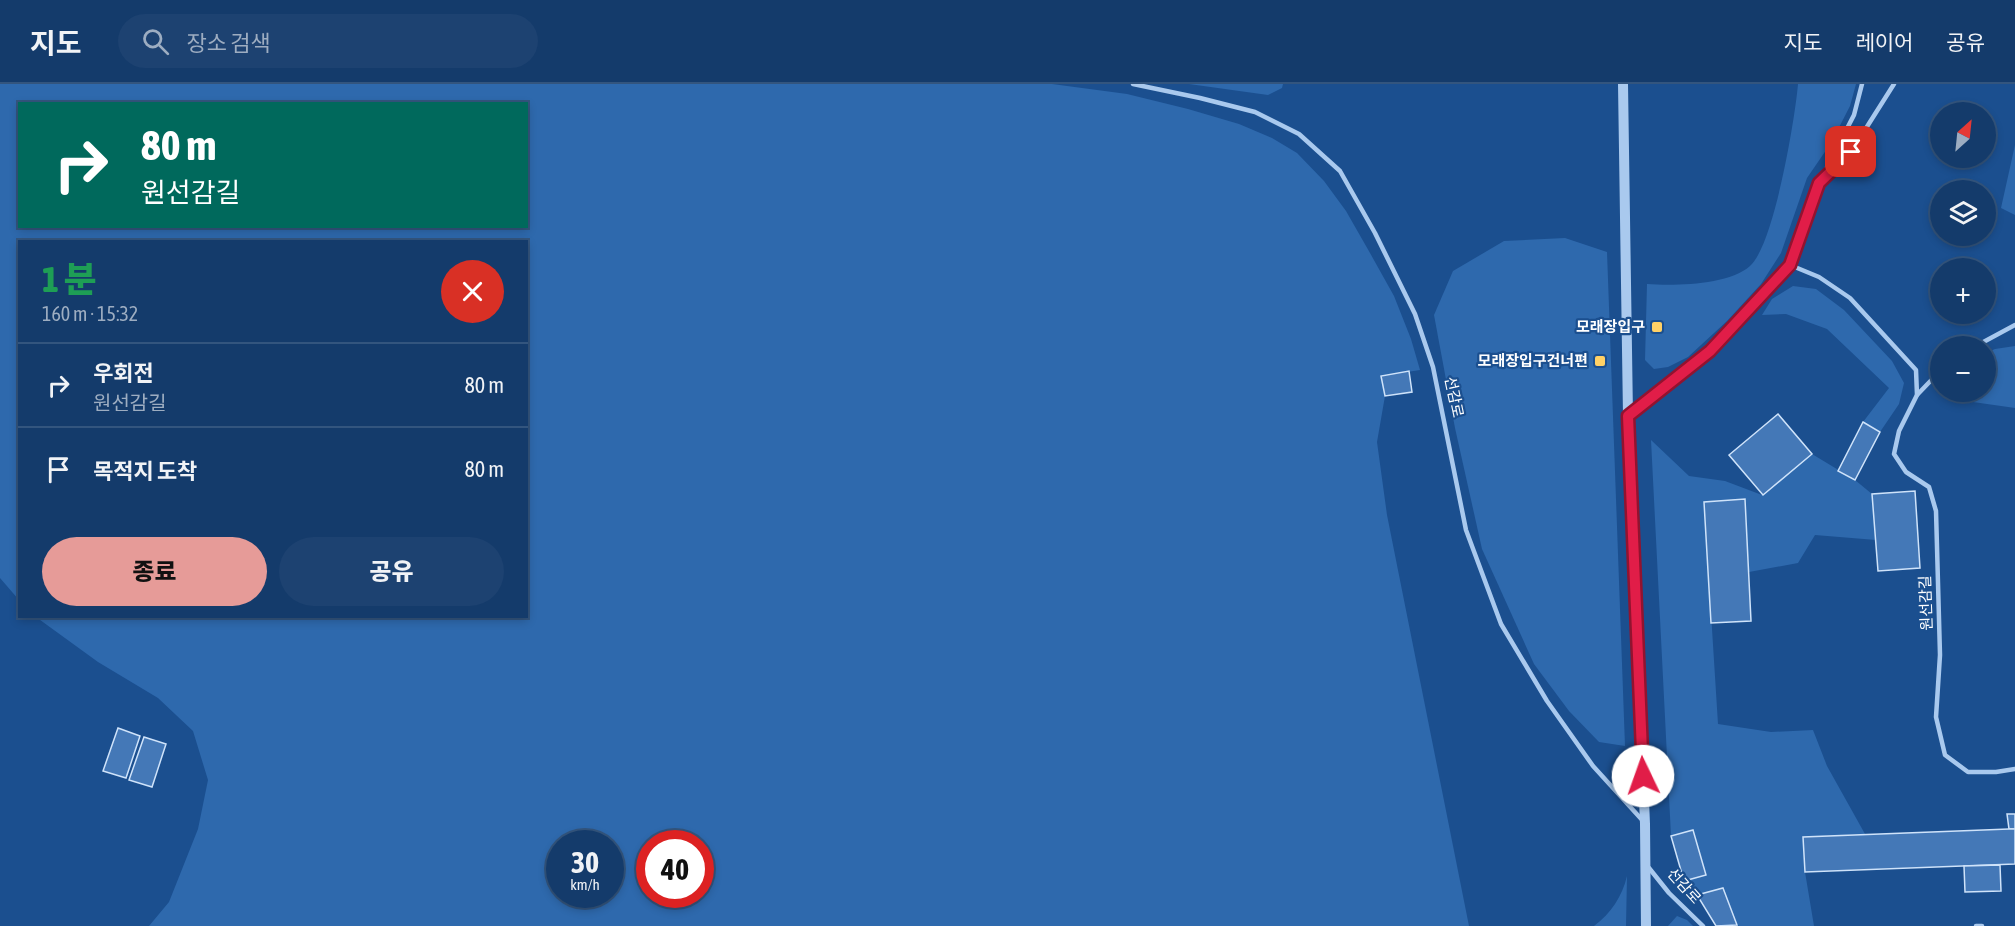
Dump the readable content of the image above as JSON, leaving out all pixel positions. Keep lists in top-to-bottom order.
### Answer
{
  "streets": {
    "street": ["선감로"],
    "lane": ["원선감길"]
  },
  "places": {
    "transit": ["모래장입구", "모래장입구건너편"]
  },
  "north": "top right",
  "page": {
    "header": "지도",
    "search": "장소 검색",
    "nav": ["지도", "레이어", "공유"],
    "map_buttons": ["+", "−"],
    "turn": ["80 m", "원선감길"],
    "heading": ["1 분", "160 m · 15:32"],
    "list": [
      {
        "name": "우회전",
        "note": "원선감길",
        "value": "80 m"
      },
      {
        "name": "목적지 도착",
        "value": "80 m"
      }
    ],
    "buttons": ["종료", "공유"],
    "speed": "30 km/h",
    "limit": "40"
  }
}
